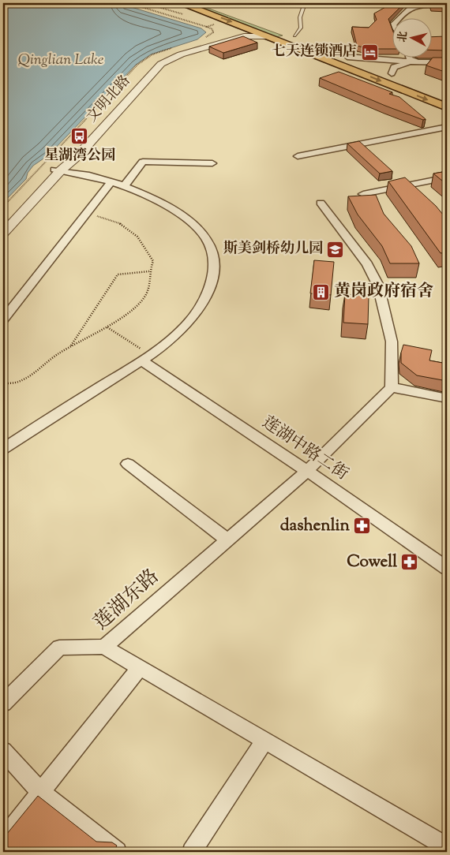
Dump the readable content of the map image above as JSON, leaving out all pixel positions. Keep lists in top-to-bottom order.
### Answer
{
  "streets": {
    "street": ["文明北路", "莲湖中路二街", "莲湖东路"]
  },
  "crossings": [
    ["莲湖中路二街", "莲湖东路"]
  ],
  "water": ["Qinglian Lake"],
  "places": {
    "hotel": ["七天连锁酒店"],
    "bus stop": ["星湖湾公园"],
    "school or university": ["斯美剑桥幼儿园"],
    "building": ["黄岗政府宿舍"],
    "pharmacy": ["dashenlin", "Cowell"]
  },
  "north": "left"
}
